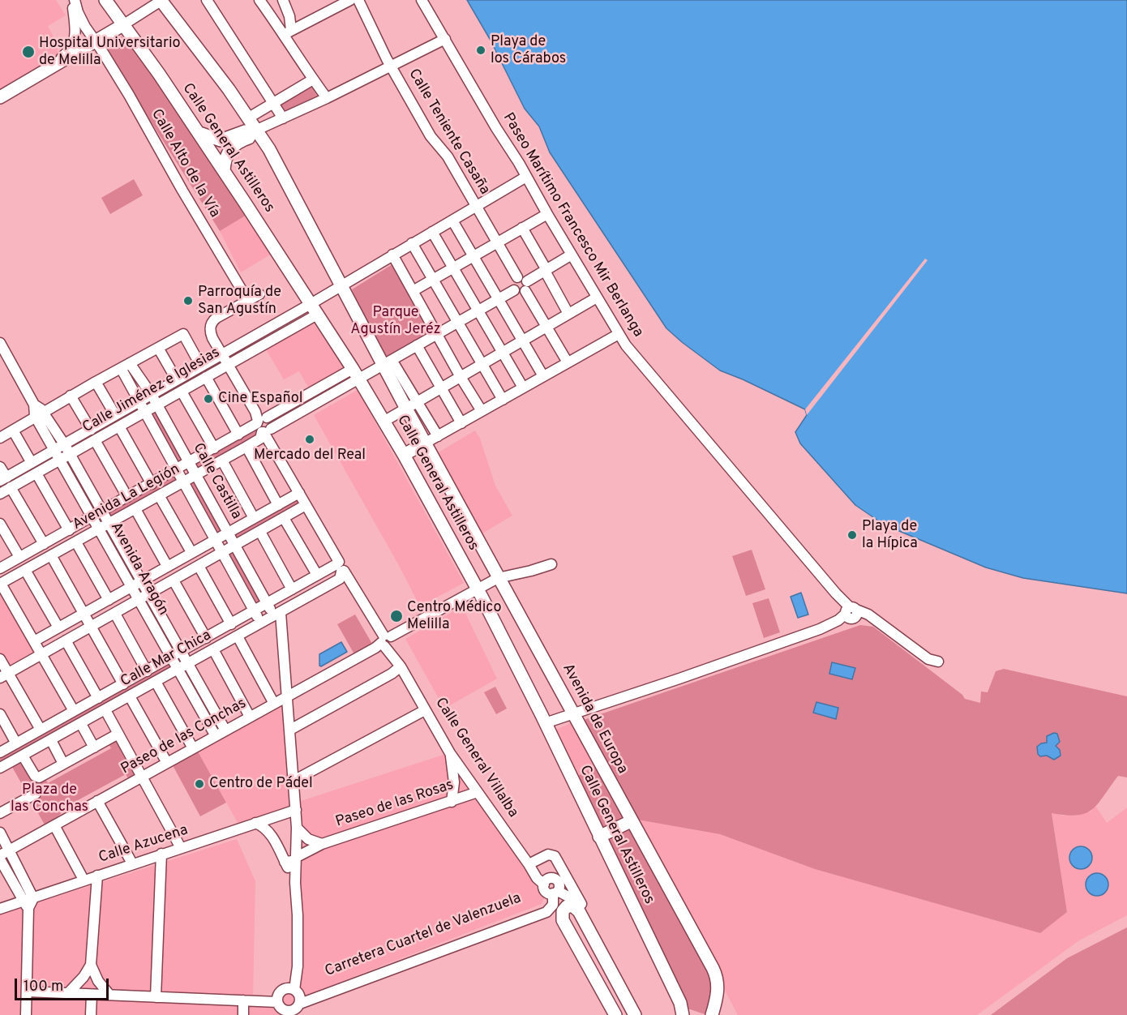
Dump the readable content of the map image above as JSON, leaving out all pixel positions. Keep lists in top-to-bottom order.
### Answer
{
  "streets": {
    "main road": ["Calle General Astilleros", "Avenida de Europa"],
    "street": [
      "Calle Teniente Casaña",
      "Calle Alto de la Vía",
      "Paseo Marítimo Francesco Mir Berlanga",
      "Calle Jiménez e Iglesias",
      "Calle Castilla",
      "Avenida La Legión",
      "Avenida Aragón",
      "Calle Mar Chica",
      "Paseo de las Conchas",
      "Calle General Villalba",
      "Paseo de las Rosas",
      "Calle Azucena",
      "Carretera Cuartel de Valenzuela"
    ]
  },
  "crossings": [
    ["Calle General Astilleros", "Calle Jiménez e Iglesias"],
    ["Calle General Astilleros", "Avenida La Legión"],
    ["Calle General Astilleros", "Paseo de las Conchas"],
    ["Calle Alto de la Vía", "Calle General Villalba"],
    ["Calle Jiménez e Iglesias", "Calle Castilla"],
    ["Calle Jiménez e Iglesias", "Avenida Aragón"],
    ["Calle Jiménez e Iglesias", "Calle General Villalba"],
    ["Calle Castilla", "Avenida La Legión"],
    ["Calle Castilla", "Calle Mar Chica"],
    ["Avenida La Legión", "Avenida Aragón"],
    ["Avenida La Legión", "Calle General Villalba"],
    ["Avenida Aragón", "Calle Mar Chica"],
    ["Avenida Aragón", "Paseo de las Conchas"],
    ["Calle Mar Chica", "Calle General Villalba"],
    ["Avenida de Europa", "Paseo de las Conchas"],
    ["Paseo de las Conchas", "Calle General Villalba"],
    ["Calle General Villalba", "Paseo de las Rosas"]
  ],
  "parks": ["Parque Agustín Jeréz", "Plaza de las Conchas"],
  "places": [
    "Playa de los Cárabos",
    "Hospital Universitario de Melilla",
    "Parroquía de San Agustín",
    "Cine Español",
    "Mercado del Real",
    "Playa de la Hípica",
    "Centro Médico Melilla",
    "Centro de Pádel"
  ],
  "scale_bar": "100 m"
}
